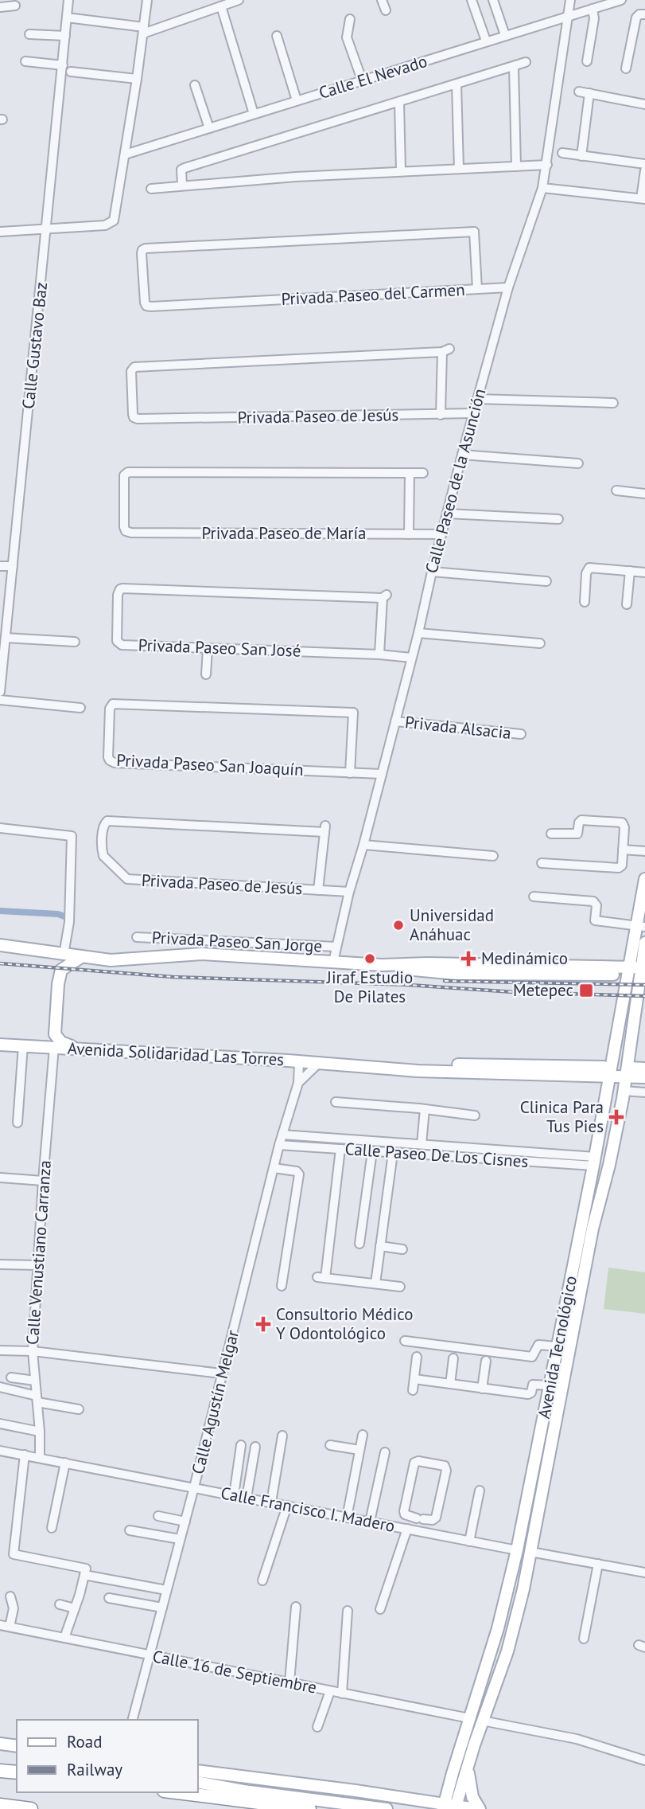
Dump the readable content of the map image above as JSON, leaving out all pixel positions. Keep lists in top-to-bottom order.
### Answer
{
  "streets": {
    "main road": ["Avenida Solidaridad Las Torres", "Avenida Tecnológico"],
    "street": [
      "Calle El Nevado",
      "Privada Paseo del Carmen",
      "Calle Gustavo Baz",
      "Privada Paseo de Jesús",
      "Calle Paseo de la Asunción",
      "Privada Paseo de María",
      "Privada Paseo San José",
      "Privada Alsacia",
      "Privada Paseo San Joaquín",
      "Privada Paseo San Jorge",
      "Calle Paseo De Los Cisnes",
      "Calle Venustiano Carranza",
      "Calle Agustín Melgar",
      "Calle Francisco I. Madero",
      "Calle 16 de Septiembre"
    ]
  },
  "crossings": [
    ["Calle El Nevado", "Calle Paseo de la Asunción"],
    ["Privada Paseo de Jesús", "Calle Paseo de la Asunción"],
    ["Calle Paseo de la Asunción", "Privada Paseo de María"],
    ["Calle Paseo de la Asunción", "Privada Paseo San José"],
    ["Calle Paseo de la Asunción", "Privada Alsacia"],
    ["Calle Paseo de la Asunción", "Privada Paseo San Joaquín"],
    ["Calle Paseo de la Asunción", "Privada Paseo San Jorge"],
    ["Avenida Solidaridad Las Torres", "Calle Venustiano Carranza"],
    ["Avenida Solidaridad Las Torres", "Avenida Tecnológico"],
    ["Avenida Solidaridad Las Torres", "Calle Agustín Melgar"],
    ["Calle Paseo De Los Cisnes", "Avenida Tecnológico"],
    ["Calle Paseo De Los Cisnes", "Calle Agustín Melgar"],
    ["Calle Venustiano Carranza", "Calle Francisco I. Madero"],
    ["Avenida Tecnológico", "Calle Francisco I. Madero"],
    ["Avenida Tecnológico", "Calle 16 de Septiembre"],
    ["Calle Agustín Melgar", "Calle Francisco I. Madero"],
    ["Calle Agustín Melgar", "Calle 16 de Septiembre"]
  ],
  "places": {
    "other": ["Universidad Anáhuac", "Jiraf Estudio De Pilates"],
    "health": ["Medinámico", "Clinica Para Tus Pies", "Consultorio Médico Y Odontológico"],
    "transit": ["Metepec"]
  },
  "legend": ["Road", "Railway"]
}
